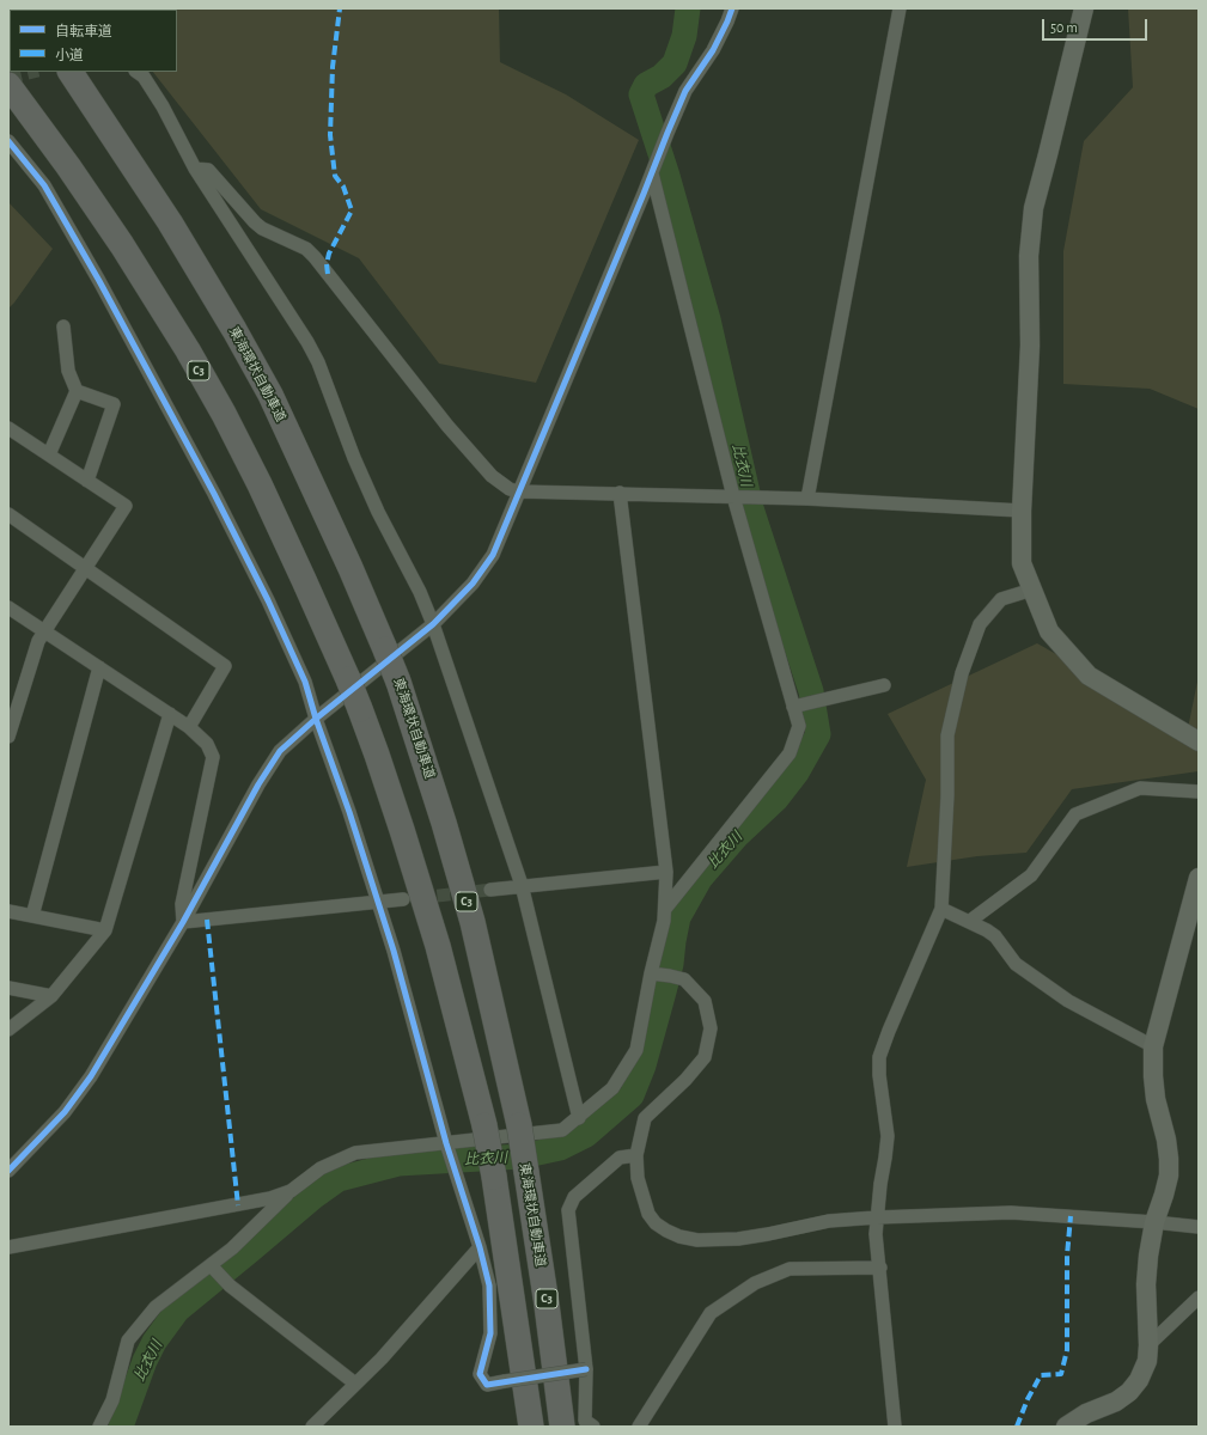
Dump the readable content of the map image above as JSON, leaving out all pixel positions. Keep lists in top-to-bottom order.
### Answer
{
  "streets": {
    "highway": ["C3", "東海環状自動車道"]
  },
  "water": ["比衣川"],
  "legend": ["自転車道", "小道"],
  "scale_bar": "50 m"
}
